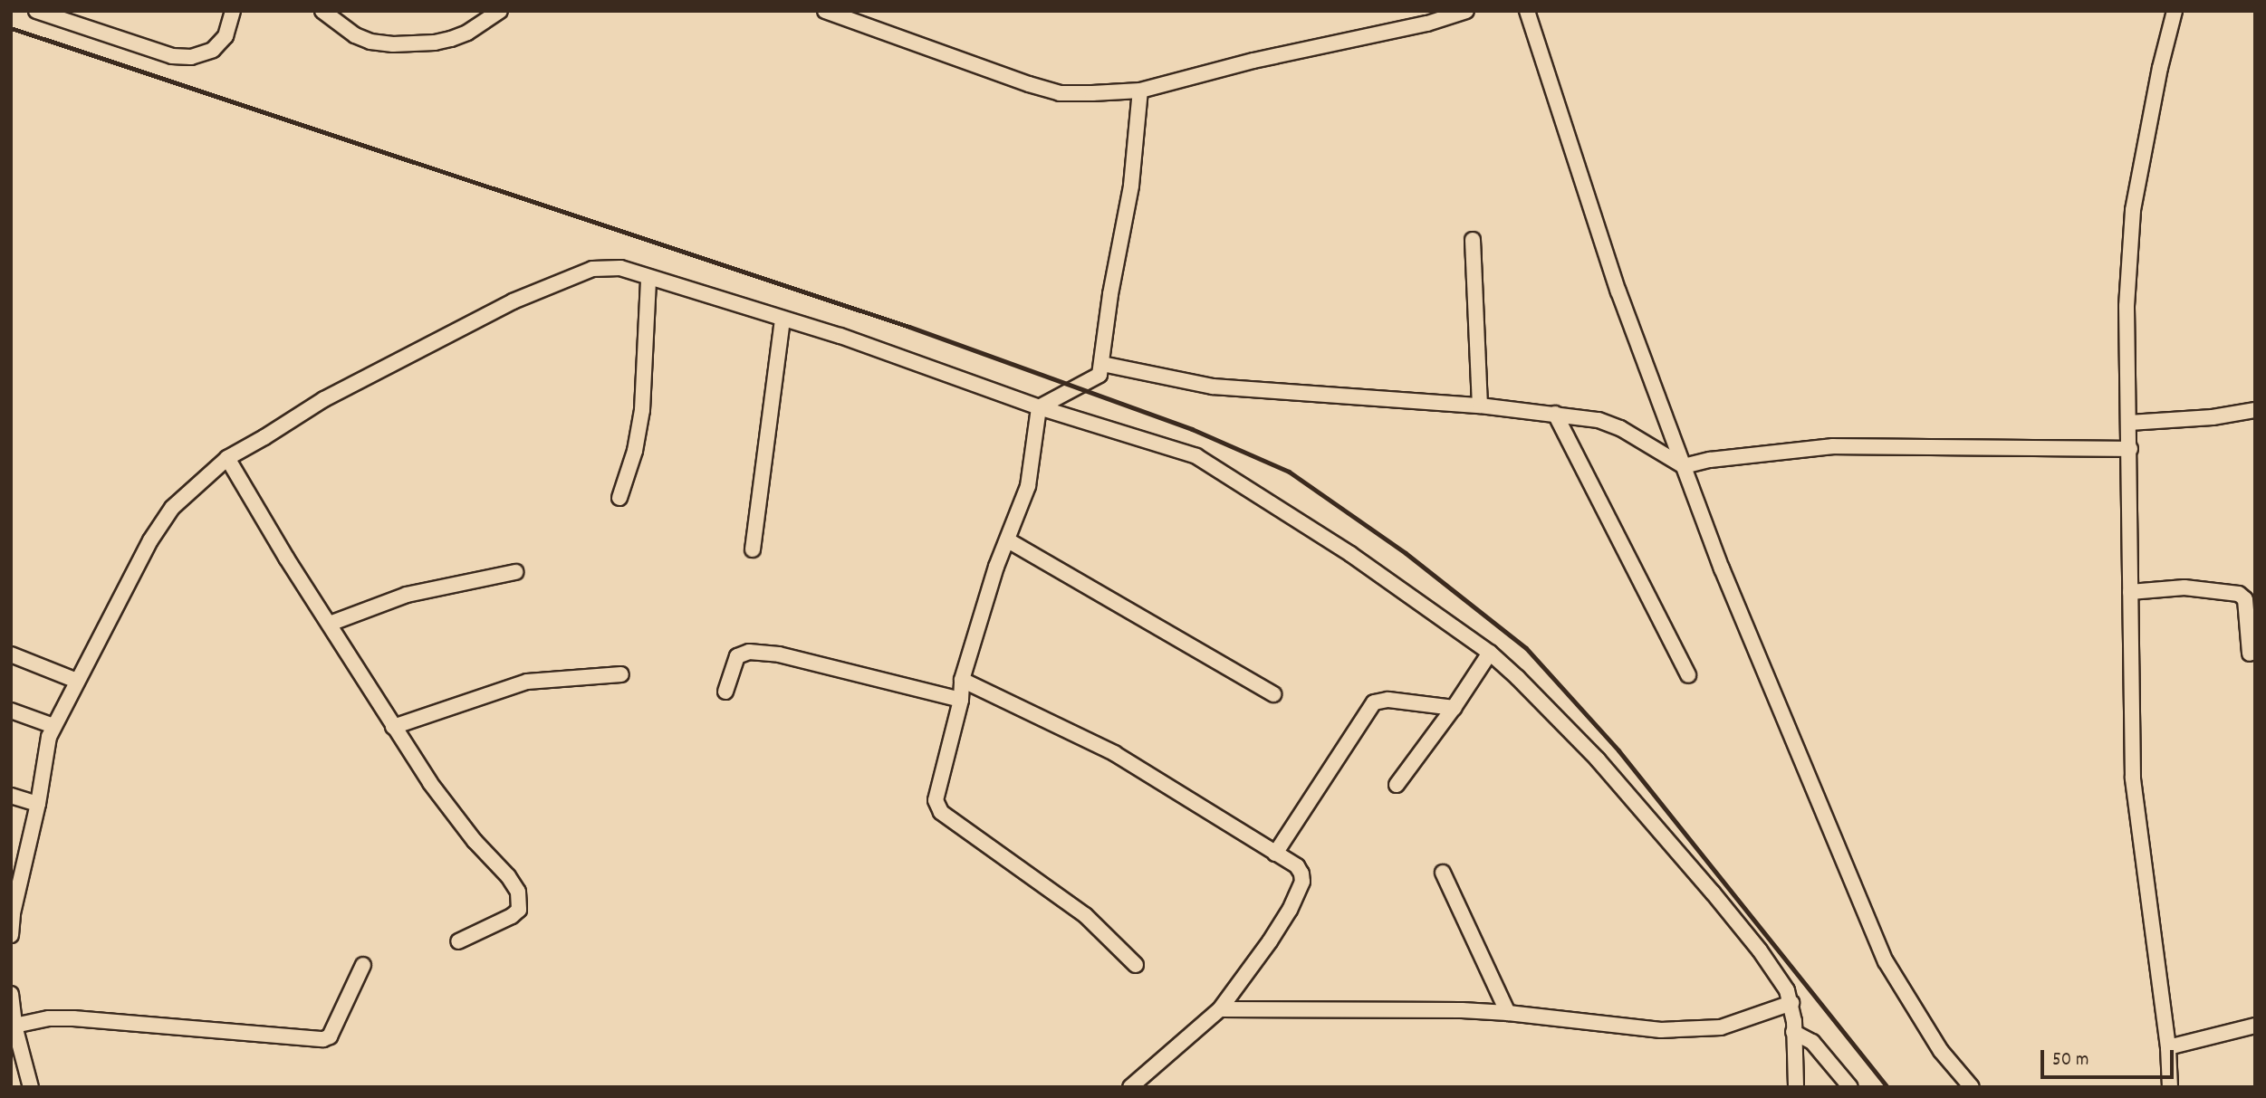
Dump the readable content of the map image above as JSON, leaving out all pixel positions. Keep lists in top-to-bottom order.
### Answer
{
  "scale_bar": "50 m"
}
